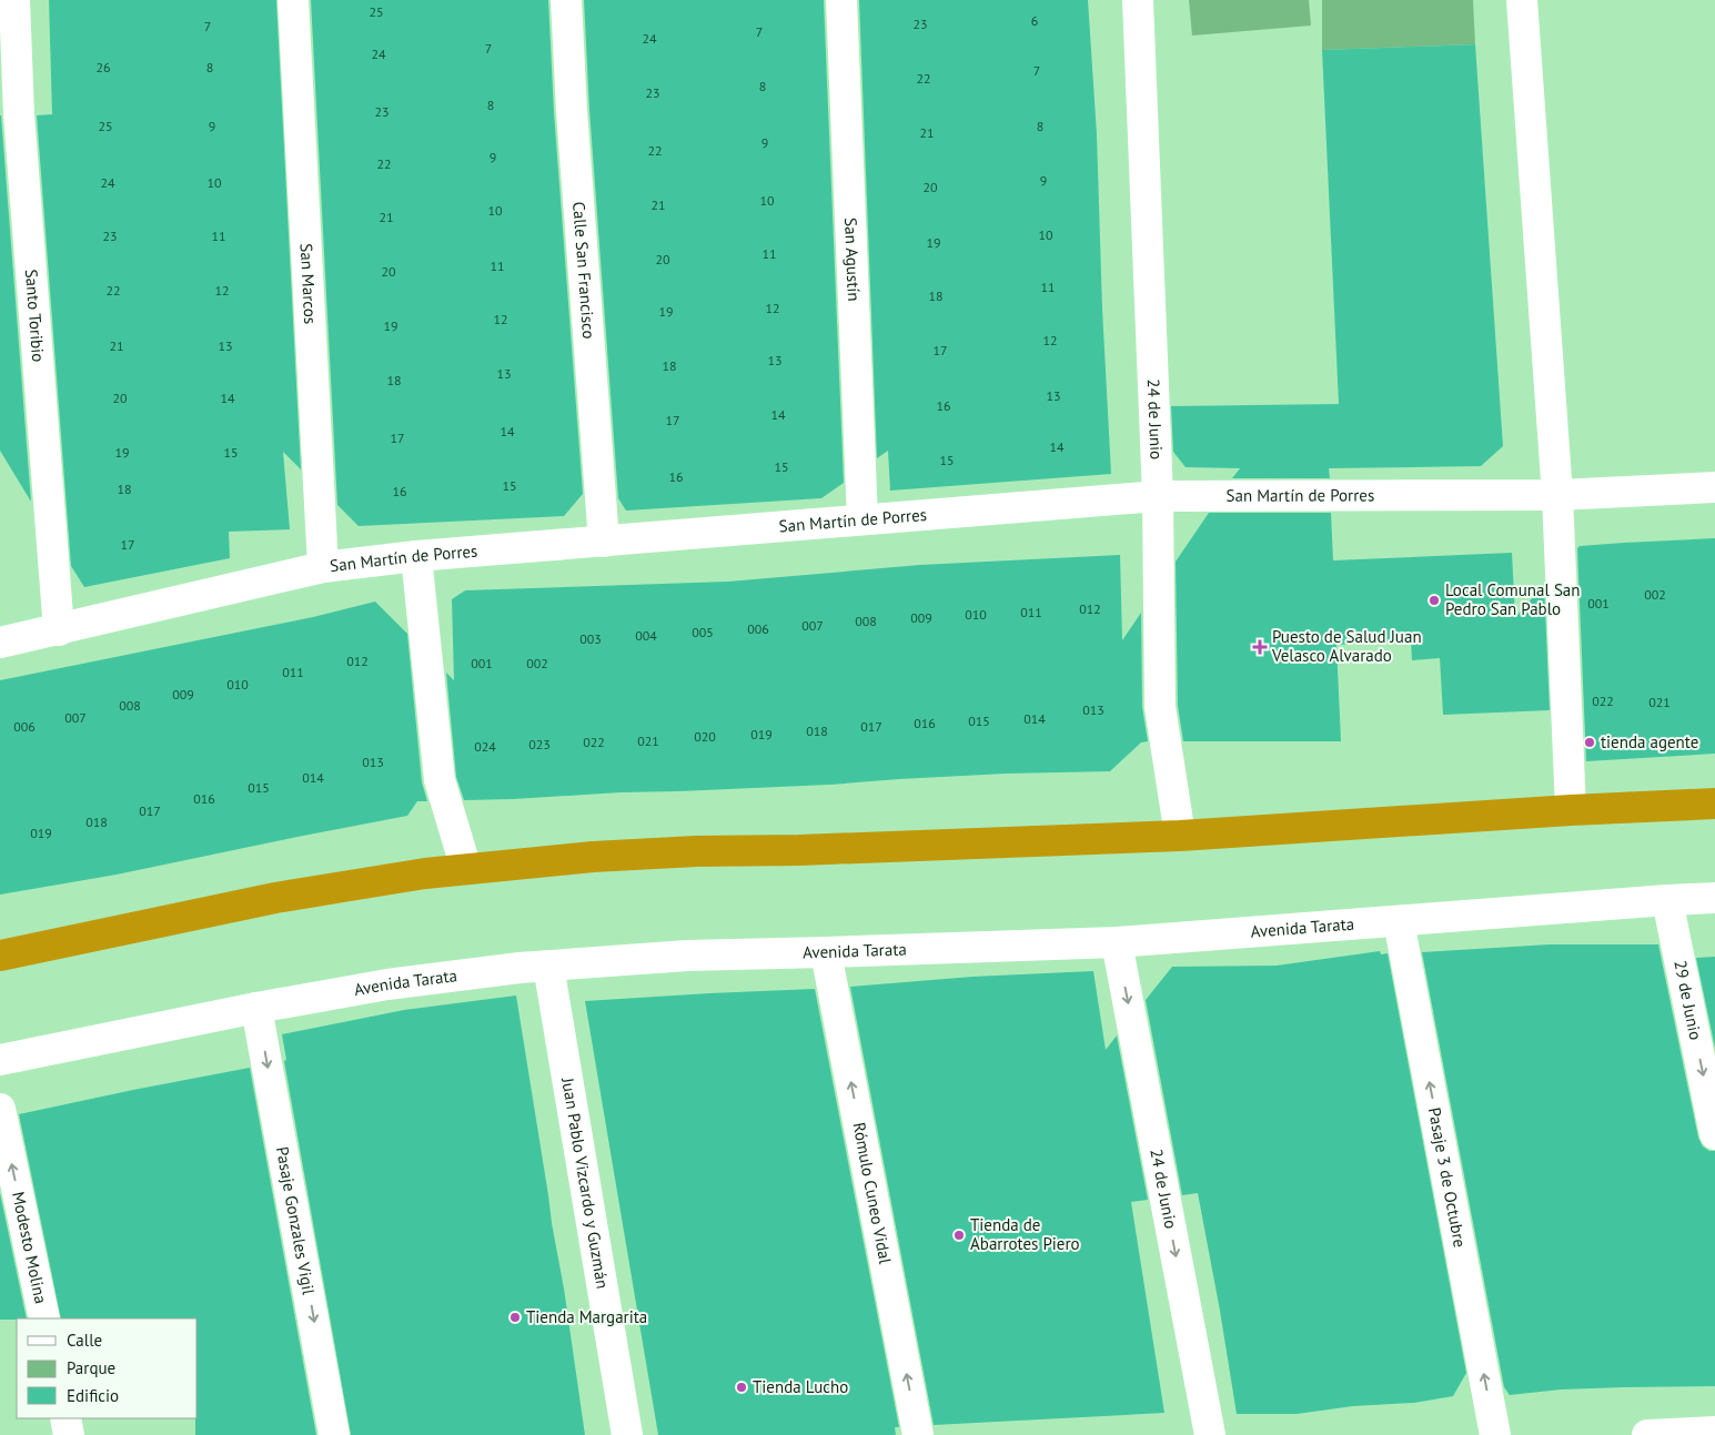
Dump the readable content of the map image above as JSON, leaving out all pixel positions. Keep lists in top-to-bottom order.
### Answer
{
  "streets": {
    "street": [
      "San Agustín",
      "Calle San Francisco",
      "San Marcos",
      "Santo Toribio",
      "24 de Junio",
      "San Martín de Porres",
      "Avenida Tarata",
      "29 de Junio",
      "Pasaje 3 de Octubre",
      "Juan Pablo Vizcardo y Guzmán",
      "Rómulo Cuneo Vidal",
      "Pasaje Gonzales Vigil",
      "Modesto Molina"
    ]
  },
  "crossings": [
    ["San Agustín", "San Martín de Porres"],
    ["Calle San Francisco", "San Martín de Porres"],
    ["San Marcos", "San Martín de Porres"],
    ["Santo Toribio", "San Martín de Porres"],
    ["24 de Junio", "San Martín de Porres"],
    ["24 de Junio", "Avenida Tarata"],
    ["Avenida Tarata", "29 de Junio"],
    ["Avenida Tarata", "Pasaje 3 de Octubre"],
    ["Avenida Tarata", "Juan Pablo Vizcardo y Guzmán"],
    ["Avenida Tarata", "Rómulo Cuneo Vidal"],
    ["Avenida Tarata", "Pasaje Gonzales Vigil"]
  ],
  "one_way": [
    "24 de Junio",
    "29 de Junio",
    "Pasaje 3 de Octubre",
    "Rómulo Cuneo Vidal",
    "Pasaje Gonzales Vigil",
    "Modesto Molina"
  ],
  "places": {
    "other": [
      "Local Comunal San Pedro San Pablo",
      "tienda agente",
      "Tienda de Abarrotes Piero",
      "Tienda Margarita",
      "Tienda Lucho"
    ],
    "health": ["Puesto de Salud Juan Velasco Alvarado"]
  },
  "house_numbers": [
    "25",
    "6",
    "23",
    "7",
    "7",
    "24",
    "7",
    "24",
    "26",
    "8",
    "7",
    "22",
    "8",
    "23",
    "8",
    "23",
    "25",
    "9",
    "8",
    "21",
    "9",
    "22",
    "9",
    "22",
    "9",
    "24",
    "10",
    "20",
    "10",
    "21",
    "10",
    "21",
    "10",
    "23",
    "11",
    "19",
    "11",
    "20",
    "11",
    "20",
    "11",
    "22",
    "12",
    "18",
    "12",
    "19",
    "12",
    "19",
    "12",
    "21",
    "13",
    "17",
    "13",
    "18",
    "13",
    "18",
    "13",
    "20",
    "14",
    "16",
    "14",
    "17",
    "14",
    "17",
    "14",
    "19",
    "15",
    "15",
    "15",
    "16",
    "15",
    "18",
    "16",
    "17",
    "002",
    "001",
    "012",
    "011",
    "010",
    "009",
    "008",
    "007",
    "006",
    "005",
    "004",
    "003",
    "012",
    "001",
    "002",
    "011",
    "010",
    "009",
    "022",
    "021",
    "008",
    "013",
    "007",
    "014",
    "015",
    "016",
    "006",
    "017",
    "018",
    "019",
    "020",
    "021",
    "022",
    "023",
    "024",
    "013",
    "014",
    "015",
    "016",
    "017",
    "018",
    "019"
  ],
  "legend": ["Calle", "Parque", "Edificio"]
}
